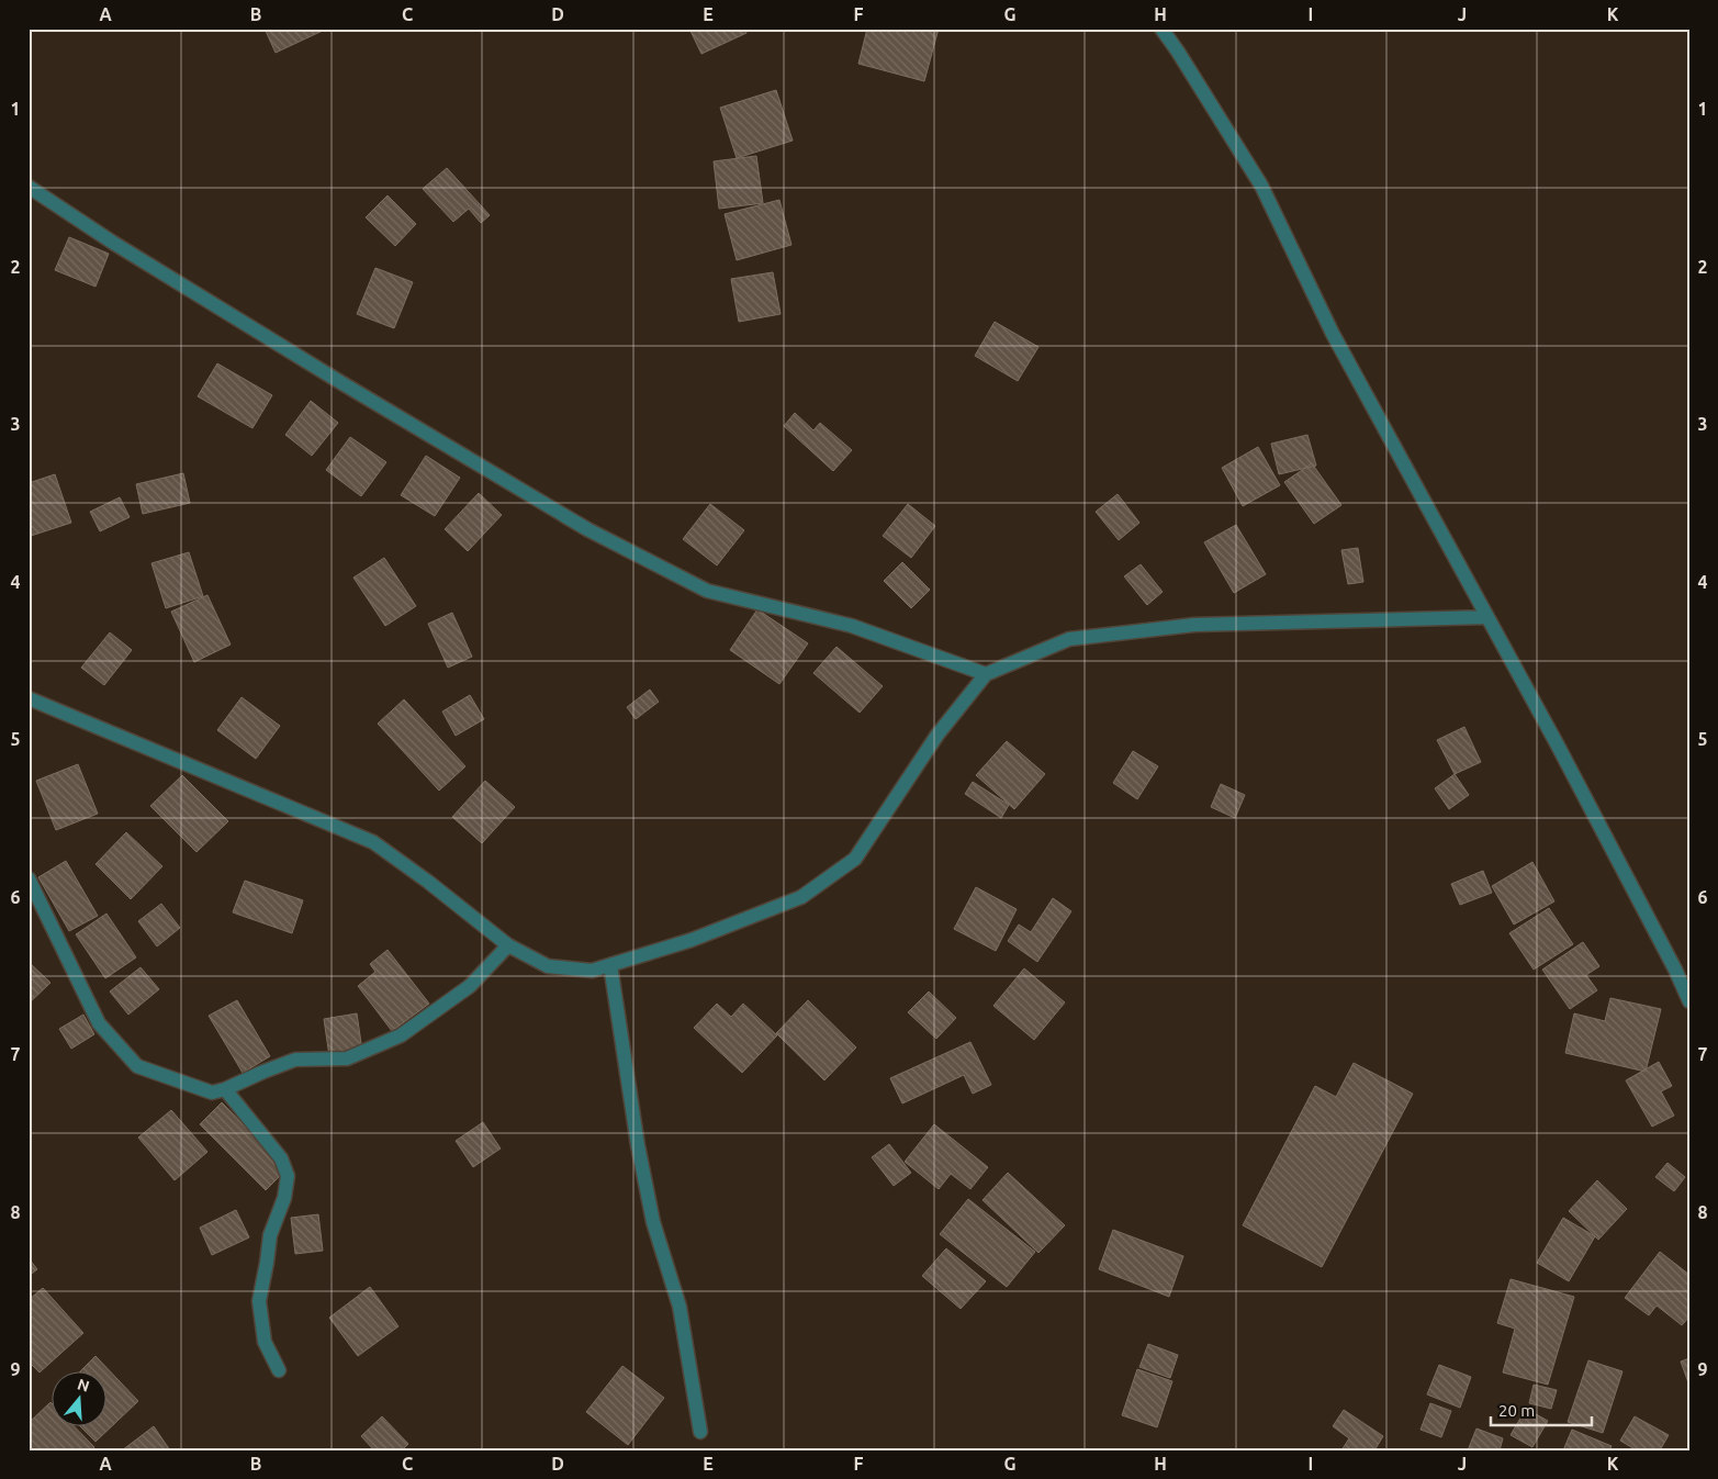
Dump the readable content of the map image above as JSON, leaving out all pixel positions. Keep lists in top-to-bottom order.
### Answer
{
  "scale_bar": "20 m",
  "north": "top",
  "grid": {
    "columns": [
      "A",
      "B",
      "C",
      "D",
      "E",
      "F",
      "G",
      "H",
      "I",
      "J",
      "K"
    ],
    "rows": [
      "1",
      "2",
      "3",
      "4",
      "5",
      "6",
      "7",
      "8",
      "9"
    ]
  }
}
